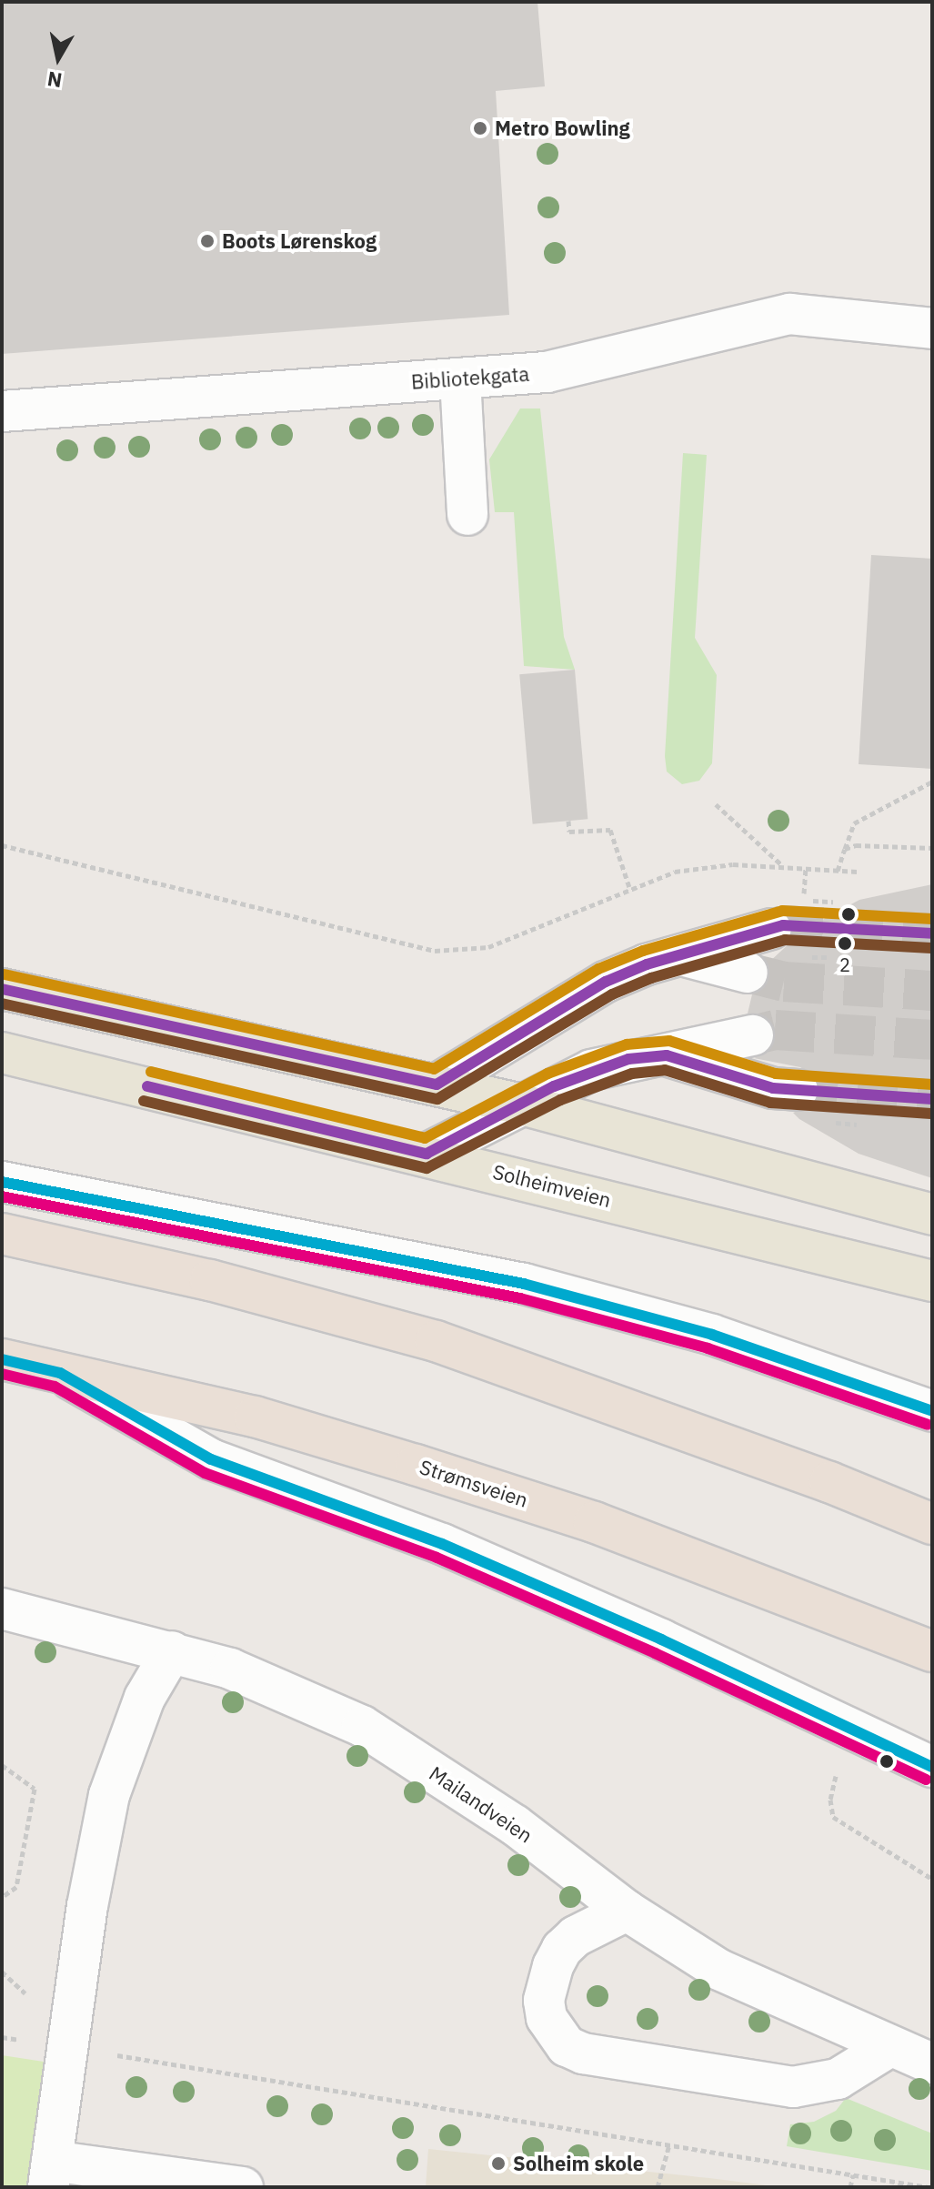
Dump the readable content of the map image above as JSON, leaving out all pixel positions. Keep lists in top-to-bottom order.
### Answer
{
  "streets": {
    "highway": ["Strømsveien"],
    "main road": ["Solheimveien"],
    "street": ["Bibliotekgata", "Mailandveien"]
  },
  "places": [
    "Metro Bowling",
    "Boots Lørenskog",
    "2",
    "Solheim skole"
  ],
  "north": "bottom"
}
